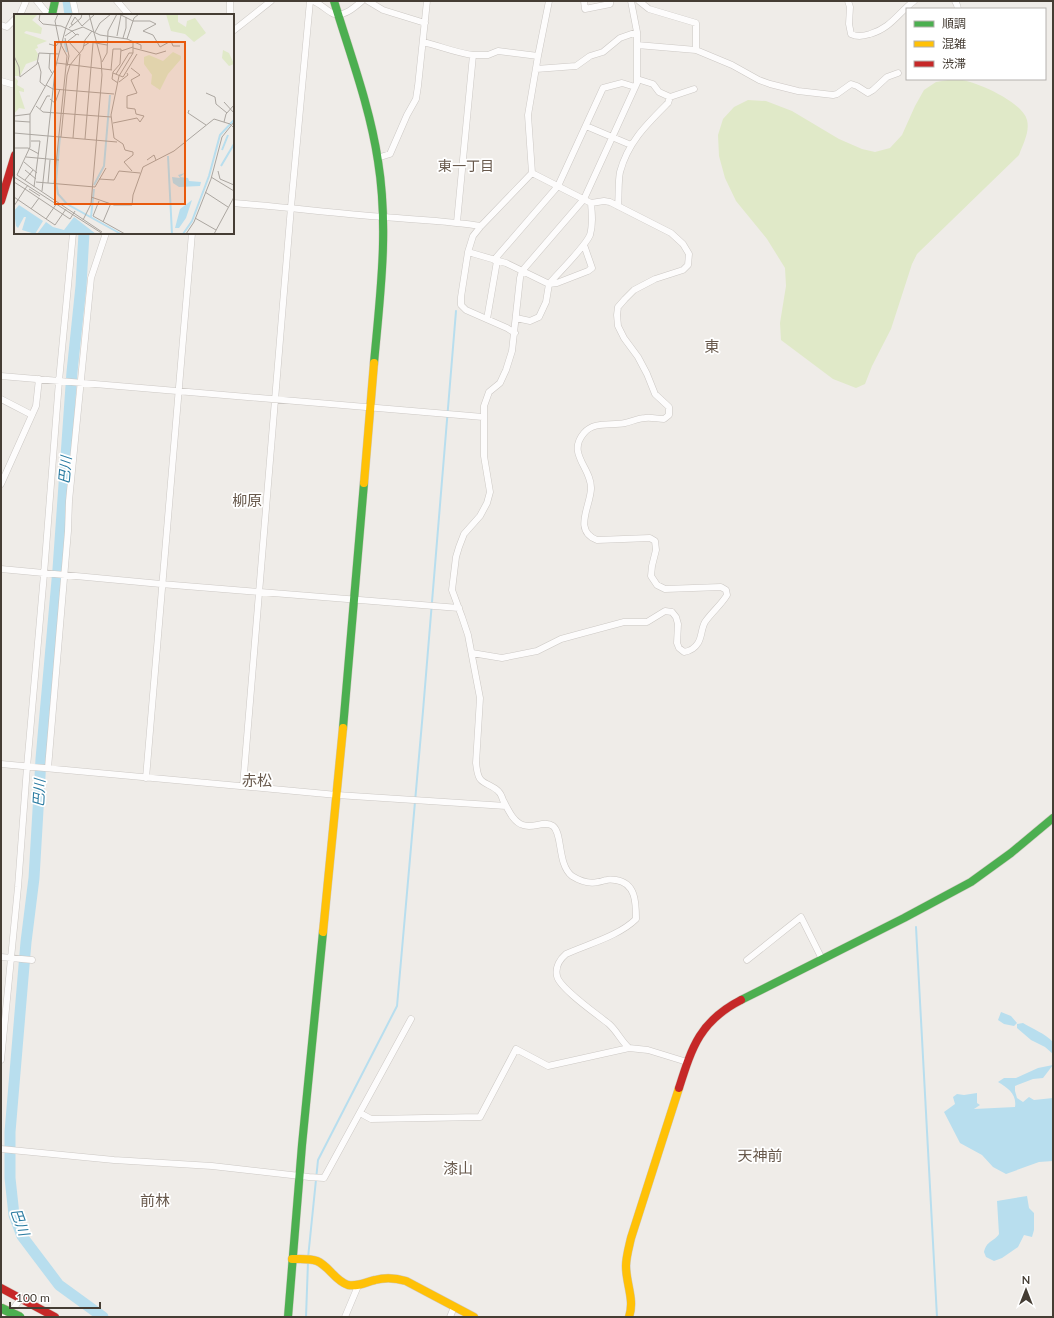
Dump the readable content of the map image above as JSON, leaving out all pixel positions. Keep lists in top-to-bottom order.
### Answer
{
  "districts": [
    "東一丁目",
    "東",
    "柳原",
    "赤松",
    "天神前",
    "漆山",
    "前林"
  ],
  "water": ["巴川"],
  "legend": ["順調", "混雑", "渋滞"],
  "scale_bar": "100 m",
  "north": "top"
}
